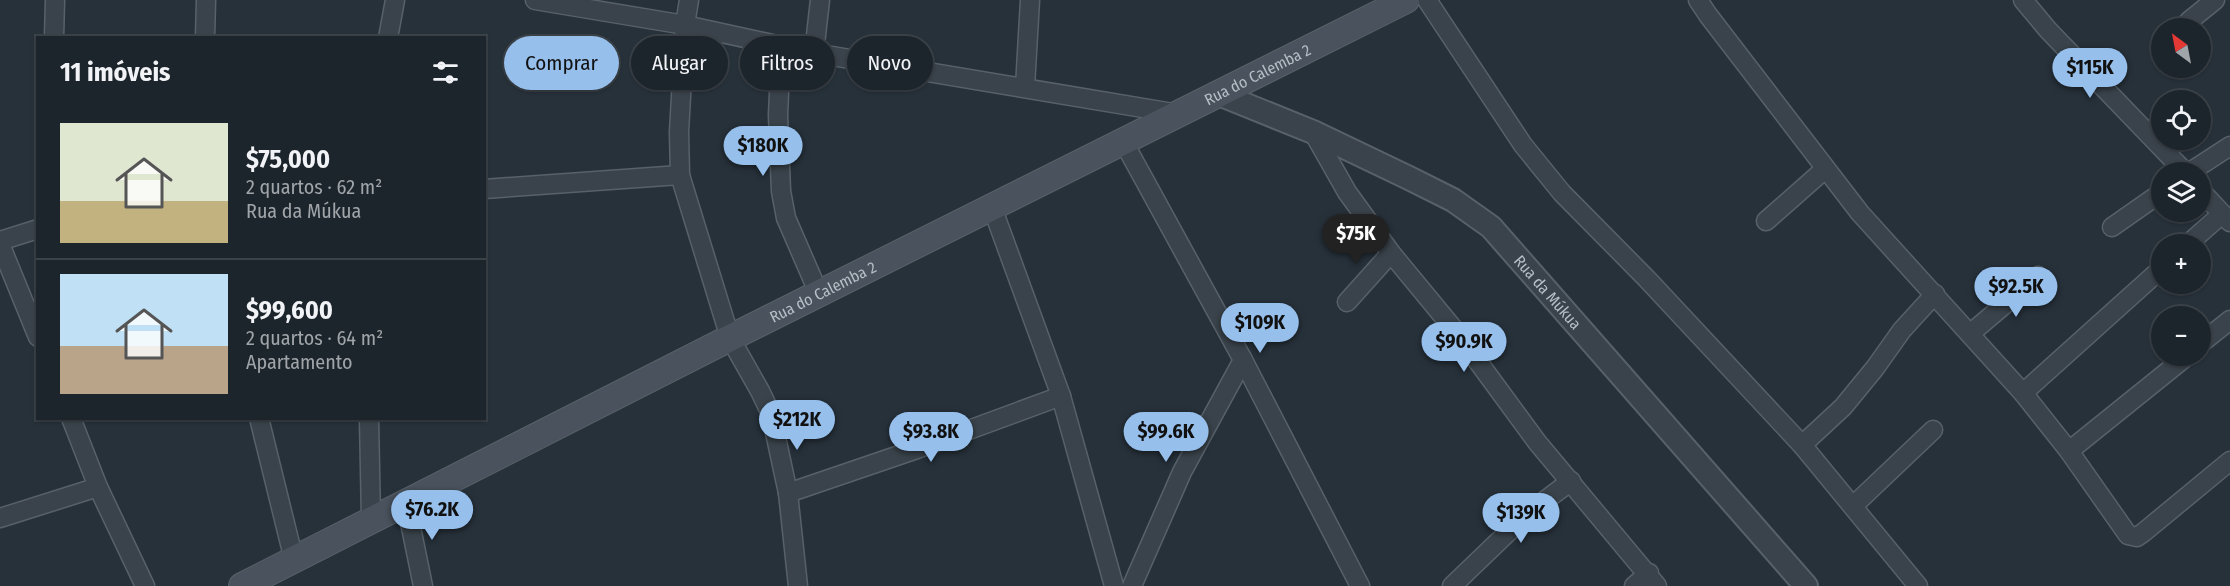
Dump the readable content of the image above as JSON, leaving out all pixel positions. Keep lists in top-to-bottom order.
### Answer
{
  "streets": {
    "main road": ["Rua do Calemba 2"],
    "street": ["Rua da Múkua"]
  },
  "crossings": [
    ["Rua do Calemba 2", "Rua da Múkua"]
  ],
  "north": "top left",
  "page": {
    "map_buttons": ["+", "−"],
    "chip": [
      "Comprar",
      "Alugar",
      "Filtros",
      "Novo"
    ],
    "heading": "11 imóveis",
    "price": [
      "$115K",
      "$180K",
      "$75K",
      "$92.5K",
      "$109K",
      "$90.9K",
      "$212K",
      "$93.8K",
      "$99.6K",
      "$76.2K",
      "$139K"
    ],
    "list": [
      {
        "name": "$75,000",
        "note": "2 quartos · 62 m² · Rua da Múkua"
      },
      {
        "name": "$99,600",
        "note": "2 quartos · 64 m² · Apartamento"
      }
    ]
  }
}
